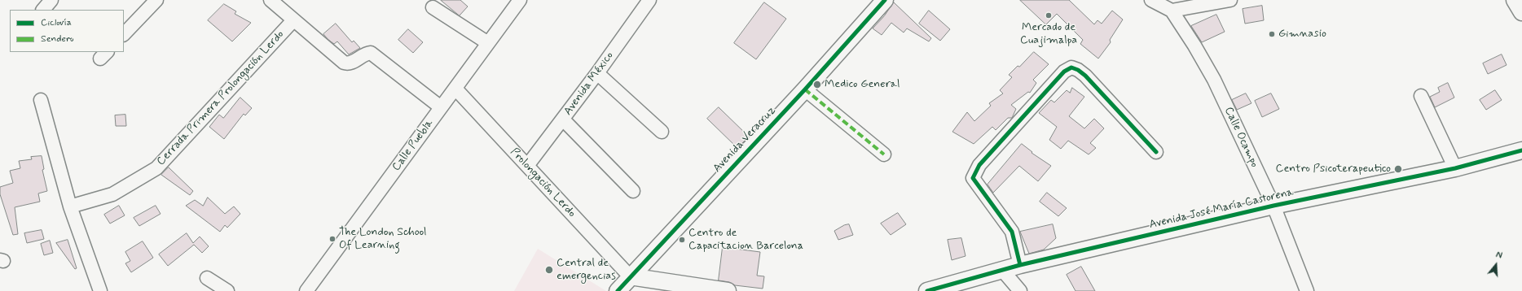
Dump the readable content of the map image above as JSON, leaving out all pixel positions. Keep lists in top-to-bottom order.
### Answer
{
  "streets": {
    "street": [
      "Avenida México",
      "Cerrada Primera Prolongación Lerdo",
      "Calle Ocampo",
      "Avenida Veracruz",
      "Calle Puebla",
      "Prolongación Lerdo",
      "Avenida José María Castorena"
    ]
  },
  "crossings": [
    ["Avenida México", "Prolongación Lerdo"],
    ["Calle Ocampo", "Avenida José María Castorena"],
    ["Avenida Veracruz", "Prolongación Lerdo"],
    ["Calle Puebla", "Prolongación Lerdo"]
  ],
  "places": [
    "Mercado de Cuajimalpa",
    "Gimnasio",
    "Medico General",
    "Centro Psicoterapeutico",
    "The London School Of Learning",
    "Centro de Capacitacion Barcelona",
    "Central de emergencias"
  ],
  "legend": ["Ciclovía", "Sendero"],
  "north": "top"
}
